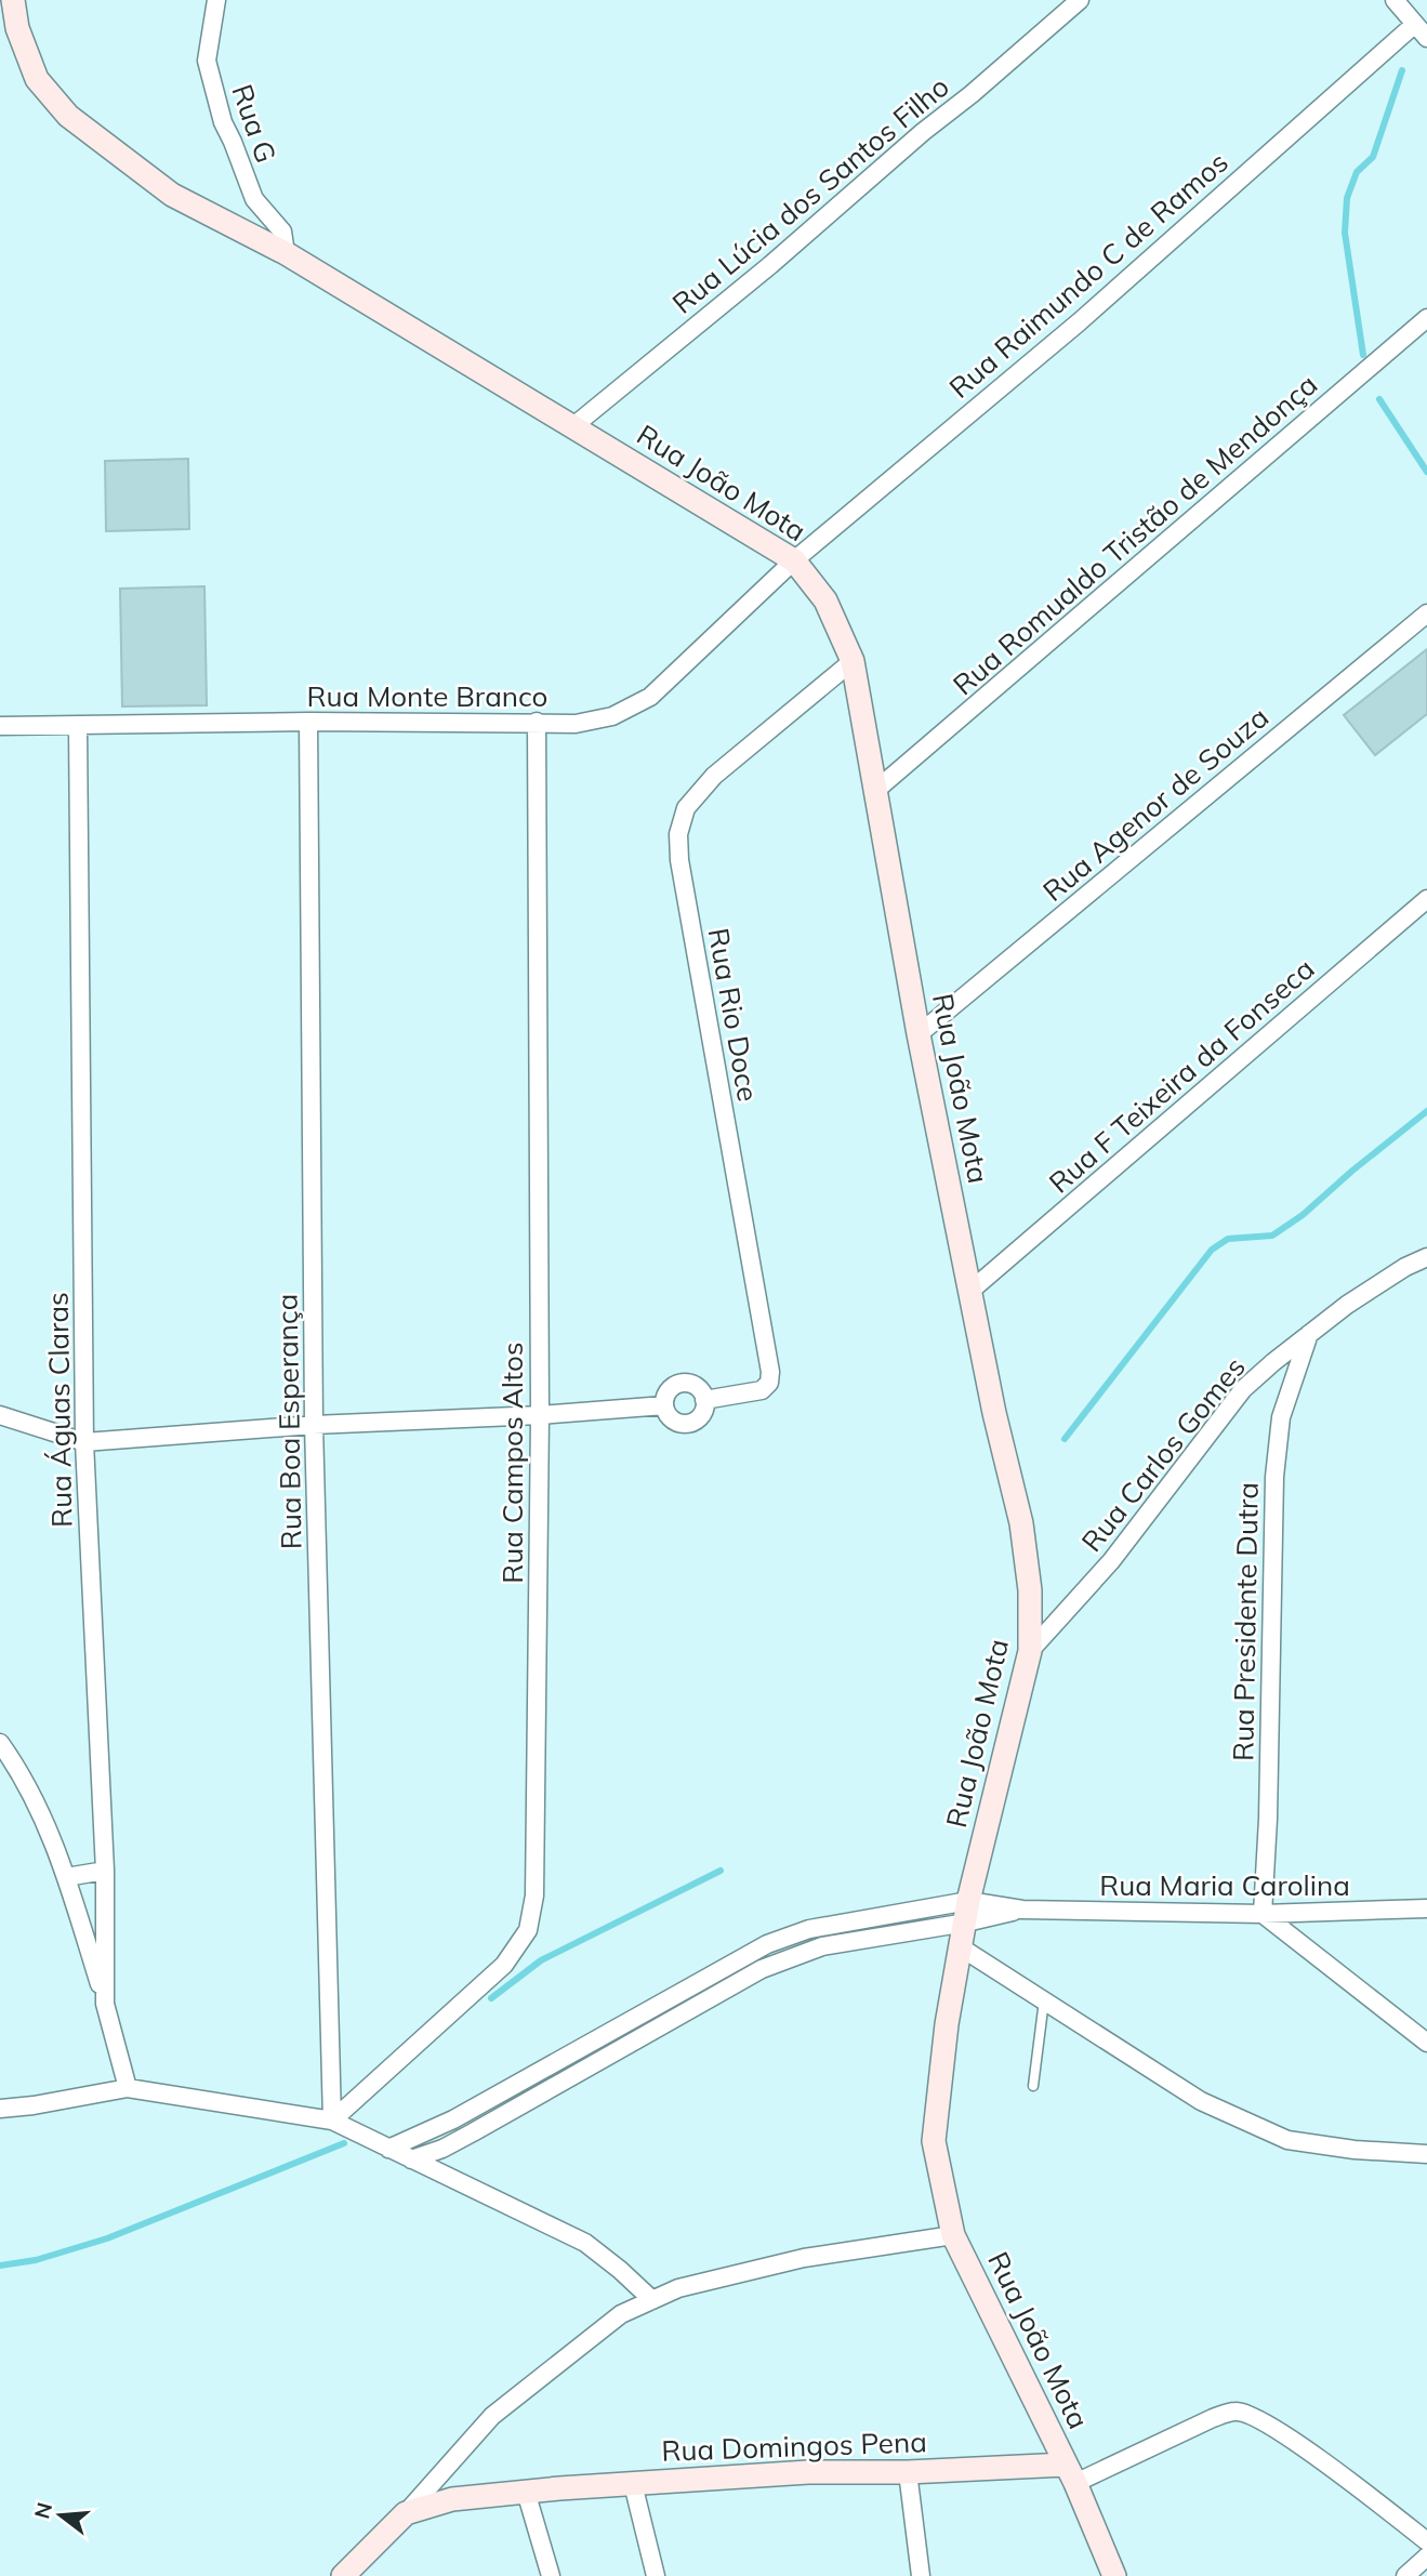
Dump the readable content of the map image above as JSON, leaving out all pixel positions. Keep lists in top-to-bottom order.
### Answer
{
  "streets": {
    "main road": ["Rua João Mota", "Rua Domingos Pena"],
    "street": [
      "Rua G",
      "Rua Lúcia dos Santos Filho",
      "Rua Raimundo C de Ramos",
      "Rua Romualdo Tristão de Mendonça",
      "Rua Monte Branco",
      "Rua Agenor de Souza",
      "Rua Rio Doce",
      "Rua F Teixeira da Fonseca",
      "Rua Águas Claras",
      "Rua Boa Esperança",
      "Rua Carlos Gomes",
      "Rua Campos Altos",
      "Rua Presidente Dutra",
      "Rua Maria Carolina"
    ]
  },
  "crossings": [
    ["Rua G", "Rua João Mota"],
    ["Rua Lúcia dos Santos Filho", "Rua João Mota"],
    ["Rua Raimundo C de Ramos", "Rua João Mota"],
    ["Rua Raimundo C de Ramos", "Rua Monte Branco"],
    ["Rua João Mota", "Rua Romualdo Tristão de Mendonça"],
    ["Rua João Mota", "Rua Monte Branco"],
    ["Rua João Mota", "Rua Agenor de Souza"],
    ["Rua João Mota", "Rua Rio Doce"],
    ["Rua João Mota", "Rua F Teixeira da Fonseca"],
    ["Rua João Mota", "Rua Carlos Gomes"],
    ["Rua João Mota", "Rua Maria Carolina"],
    ["Rua João Mota", "Rua Domingos Pena"],
    ["Rua Monte Branco", "Rua Águas Claras"],
    ["Rua Monte Branco", "Rua Boa Esperança"],
    ["Rua Monte Branco", "Rua Campos Altos"],
    ["Rua Boa Esperança", "Rua Campos Altos"],
    ["Rua Carlos Gomes", "Rua Presidente Dutra"],
    ["Rua Presidente Dutra", "Rua Maria Carolina"]
  ],
  "north": "left"
}
